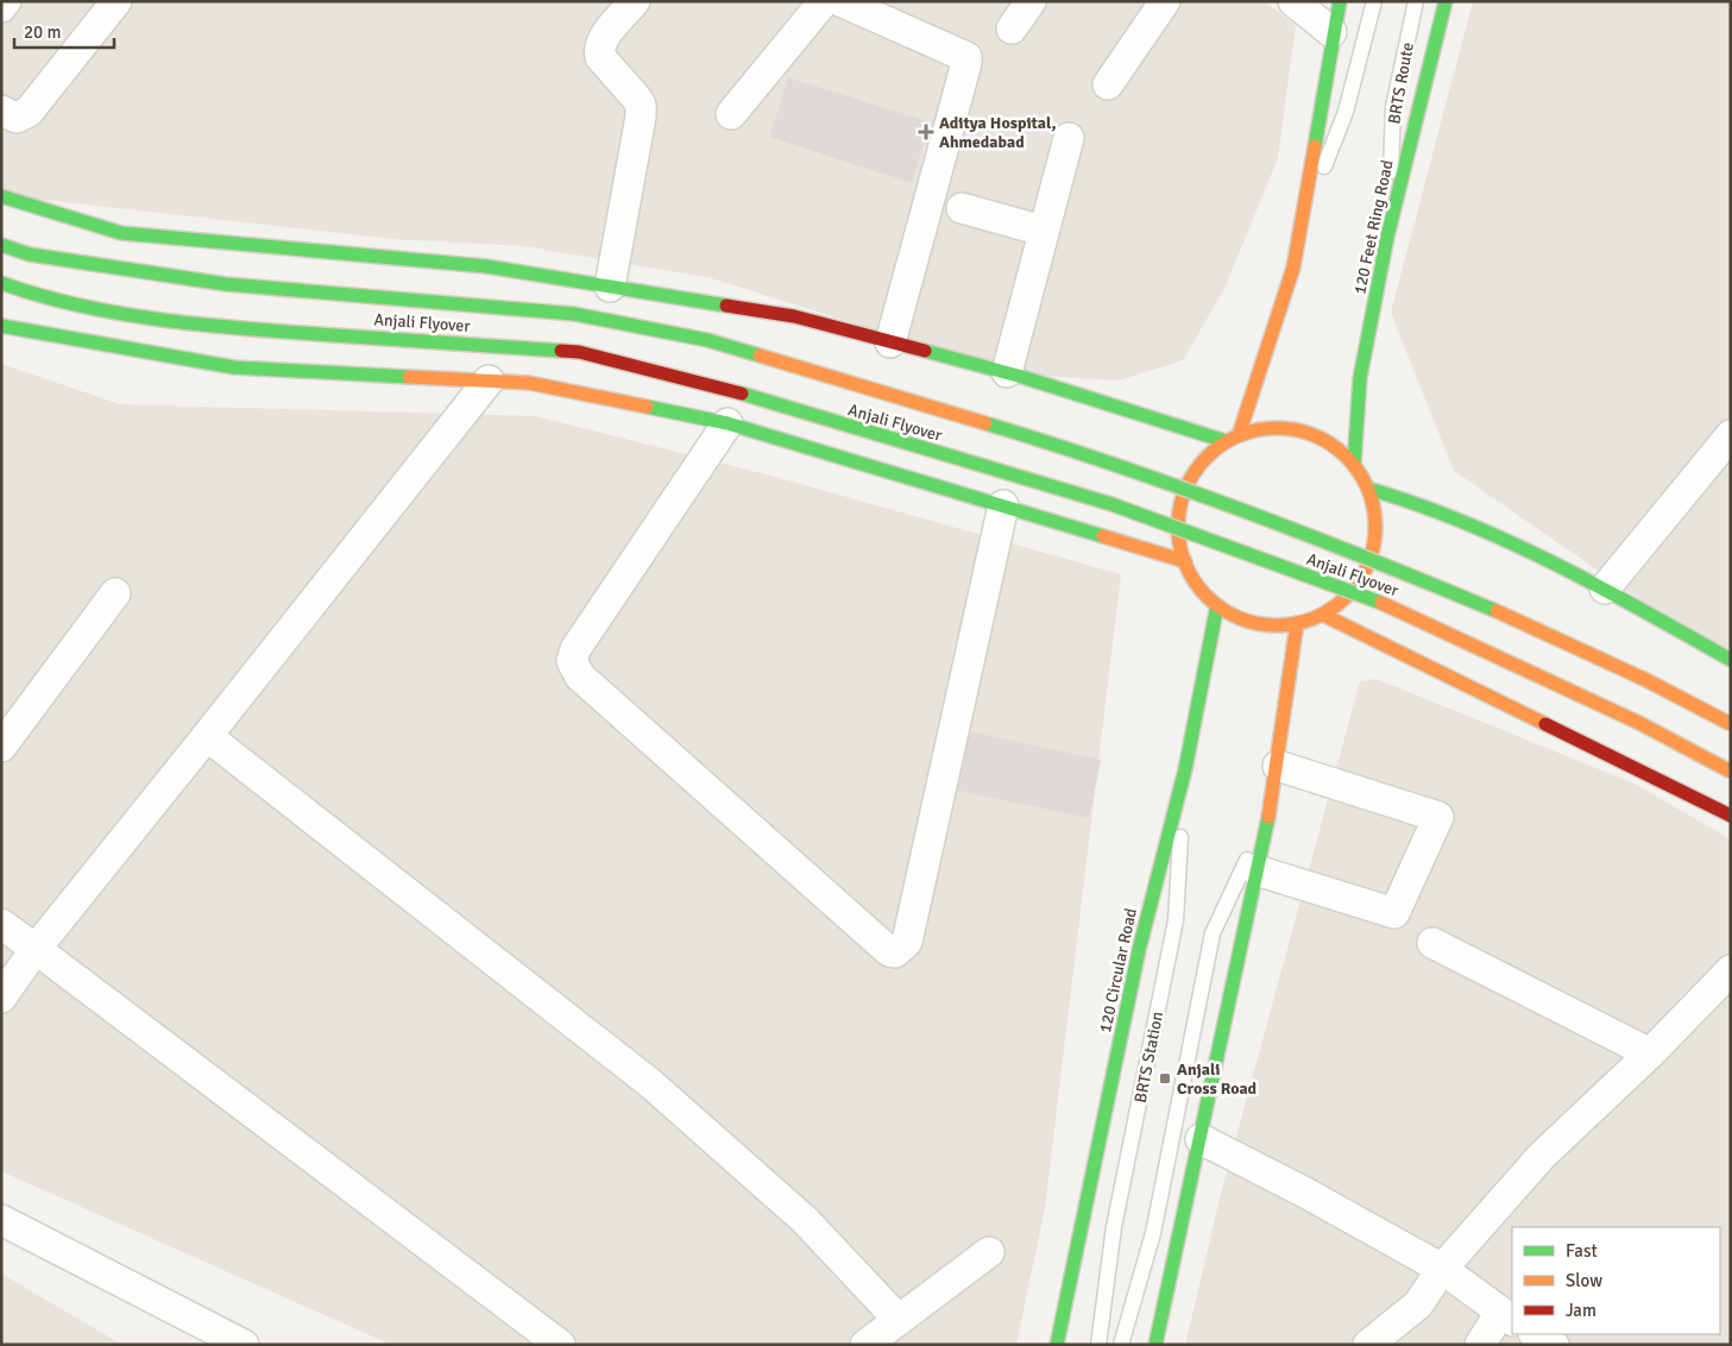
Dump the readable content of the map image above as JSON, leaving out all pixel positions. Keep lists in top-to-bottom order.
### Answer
{
  "streets": {
    "main road": ["120 Feet Ring Road", "Anjali Flyover", "120 Circular Road"],
    "lane": ["BRTS Route", "BRTS Station"]
  },
  "crossings": [
    ["BRTS Route", "120 Feet Ring Road"],
    ["120 Feet Ring Road", "120 Circular Road"],
    ["120 Circular Road", "BRTS Station"]
  ],
  "places": {
    "health": ["Aditya Hospital, Ahmedabad"],
    "transit": ["Anjali Cross Road"]
  },
  "legend": ["Fast", "Slow", "Jam"],
  "scale_bar": "20 m"
}
